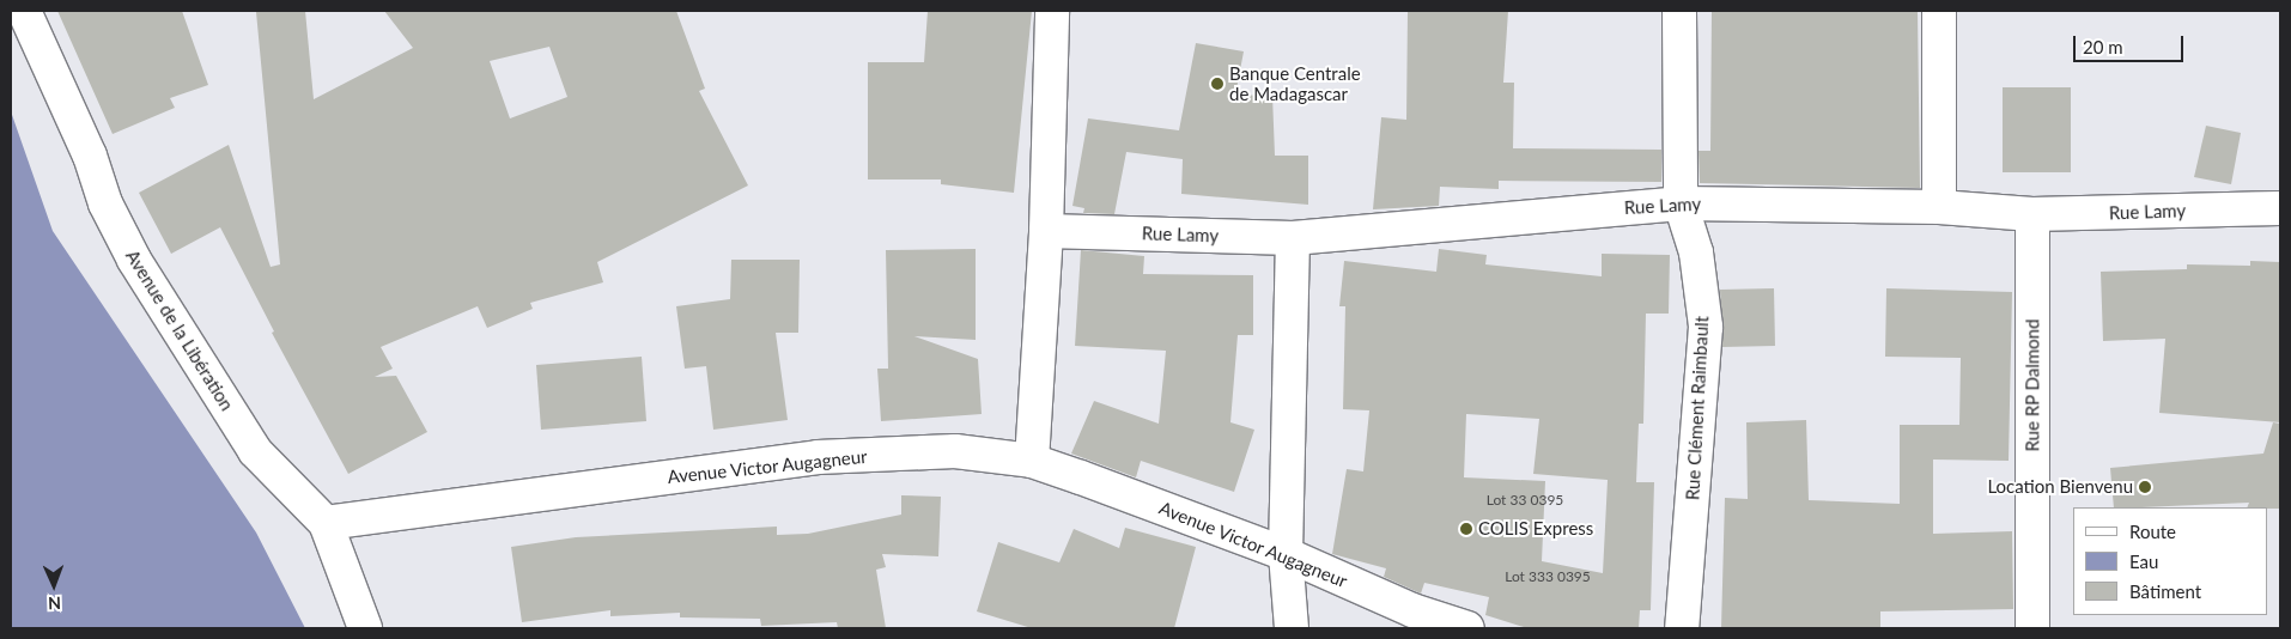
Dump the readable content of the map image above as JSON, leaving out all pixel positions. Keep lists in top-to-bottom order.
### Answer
{
  "streets": {
    "street": [
      "Rue Lamy",
      "Avenue de la Libération",
      "Rue RP Dalmond",
      "Rue Clément Raimbault",
      "Avenue Victor Augagneur"
    ]
  },
  "crossings": [
    ["Rue Lamy", "Rue RP Dalmond"],
    ["Rue Lamy", "Rue Clément Raimbault"],
    ["Avenue de la Libération", "Avenue Victor Augagneur"]
  ],
  "places": ["Banque Centrale de Madagascar", "Location Bienvenu", "COLIS Express"],
  "house_numbers": ["Lot 33 0395", "Lot 333 0395"],
  "legend": ["Route", "Eau", "Bâtiment"],
  "scale_bar": "20 m",
  "north": "bottom"
}
